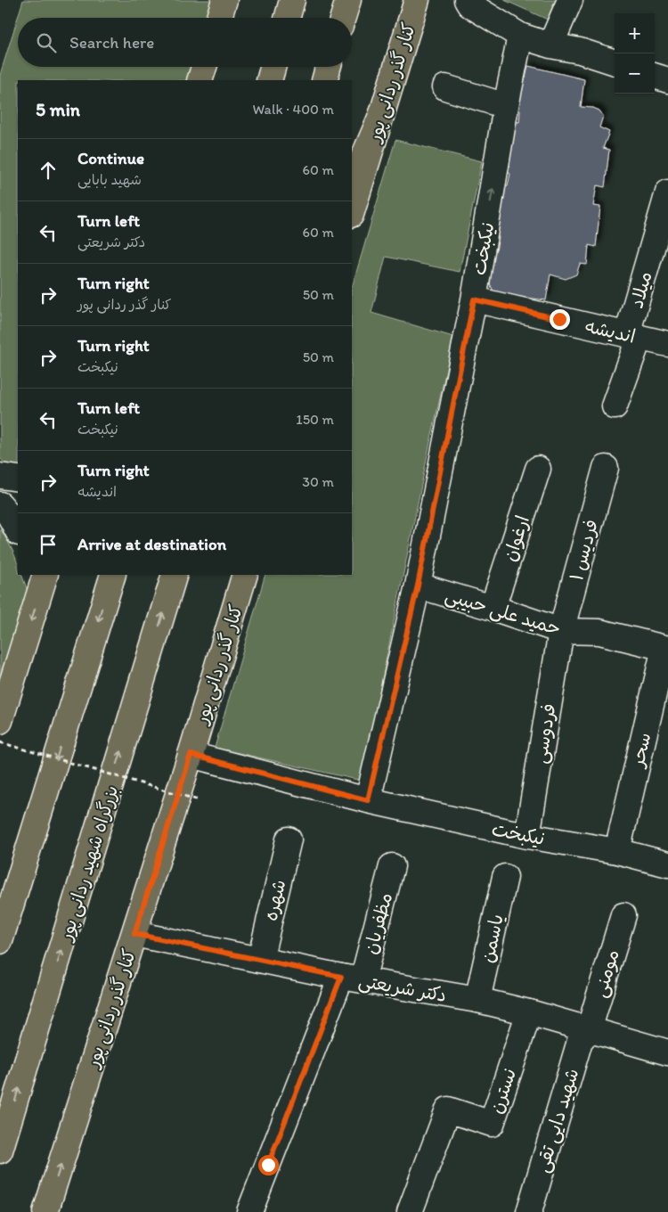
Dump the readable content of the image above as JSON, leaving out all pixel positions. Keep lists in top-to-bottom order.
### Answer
{
  "streets": {
    "main road": ["کنار گذر ردانی پور", "بزرگراه شهید ردانی پور"],
    "street": [
      "نیکبخت",
      "میلاد",
      "اندیشه",
      "ارغوان",
      "فردیس ۱",
      "حمید علی حبیبی",
      "فردوسی",
      "سحر",
      "شهره",
      "مظفریان",
      "یاسمن",
      "مومنی",
      "دکتر شریعتی",
      "نسترن",
      "شهید دایی تقی"
    ]
  },
  "crossings": [
    ["کنار گذر ردانی پور", "نیکبخت"],
    ["کنار گذر ردانی پور", "دکتر شریعتی"],
    ["نیکبخت", "اندیشه"],
    ["نیکبخت", "حمید علی حبیبی"],
    ["نیکبخت", "فردوسی"],
    ["نیکبخت", "سحر"],
    ["میلاد", "اندیشه"],
    ["ارغوان", "حمید علی حبیبی"],
    ["فردیس ۱", "حمید علی حبیبی"],
    ["فردیس ۱", "فردوسی"],
    ["حمید علی حبیبی", "فردوسی"],
    ["حمید علی حبیبی", "سحر"],
    ["شهره", "دکتر شریعتی"],
    ["مظفریان", "دکتر شریعتی"],
    ["یاسمن", "دکتر شریعتی"],
    ["مومنی", "دکتر شریعتی"],
    ["مومنی", "شهید دایی تقی"],
    ["دکتر شریعتی", "نسترن"],
    ["دکتر شریعتی", "شهید دایی تقی"]
  ],
  "page": {
    "map_buttons": ["+", "−"],
    "search": "Search here",
    "heading": ["5 min", "Walk · 400 m"],
    "list": [
      ["Continue", "شهید بابایی", "60 m"],
      ["Turn left", "دکتر شریعتی", "60 m"],
      ["Turn right", "کنار گذر ردانی پور", "50 m"],
      ["Turn right", "نیکبخت", "50 m"],
      ["Turn left", "نیکبخت", "150 m"],
      ["Turn right", "اندیشه", "30 m"],
      "Arrive at destination"
    ]
  }
}
